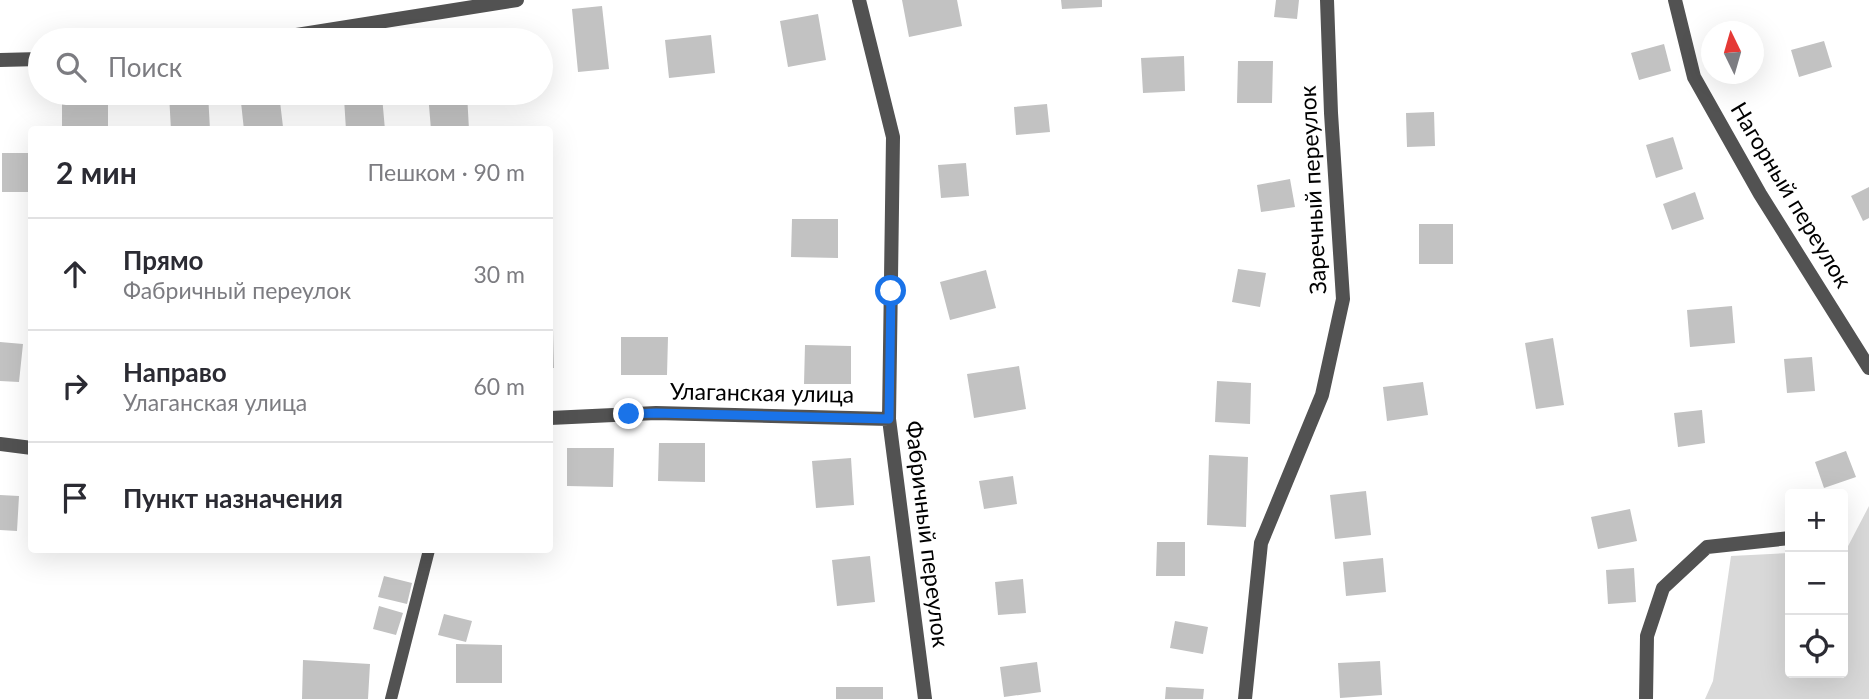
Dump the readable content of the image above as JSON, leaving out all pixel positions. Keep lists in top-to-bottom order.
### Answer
{
  "streets": {
    "street": [
      "Заречный переулок",
      "Нагорный переулок",
      "Улаганская улица",
      "Фабричный переулок"
    ]
  },
  "crossings": [
    ["Улаганская улица", "Фабричный переулок"]
  ],
  "north": "top",
  "page": {
    "search": "Поиск",
    "heading": ["2 мин", "Пешком · 90 m"],
    "list": [
      ["Прямо", "Фабричный переулок", "30 m"],
      ["Направо", "Улаганская улица", "60 m"],
      "Пункт назначения"
    ],
    "map_buttons": ["+", "−"]
  }
}
